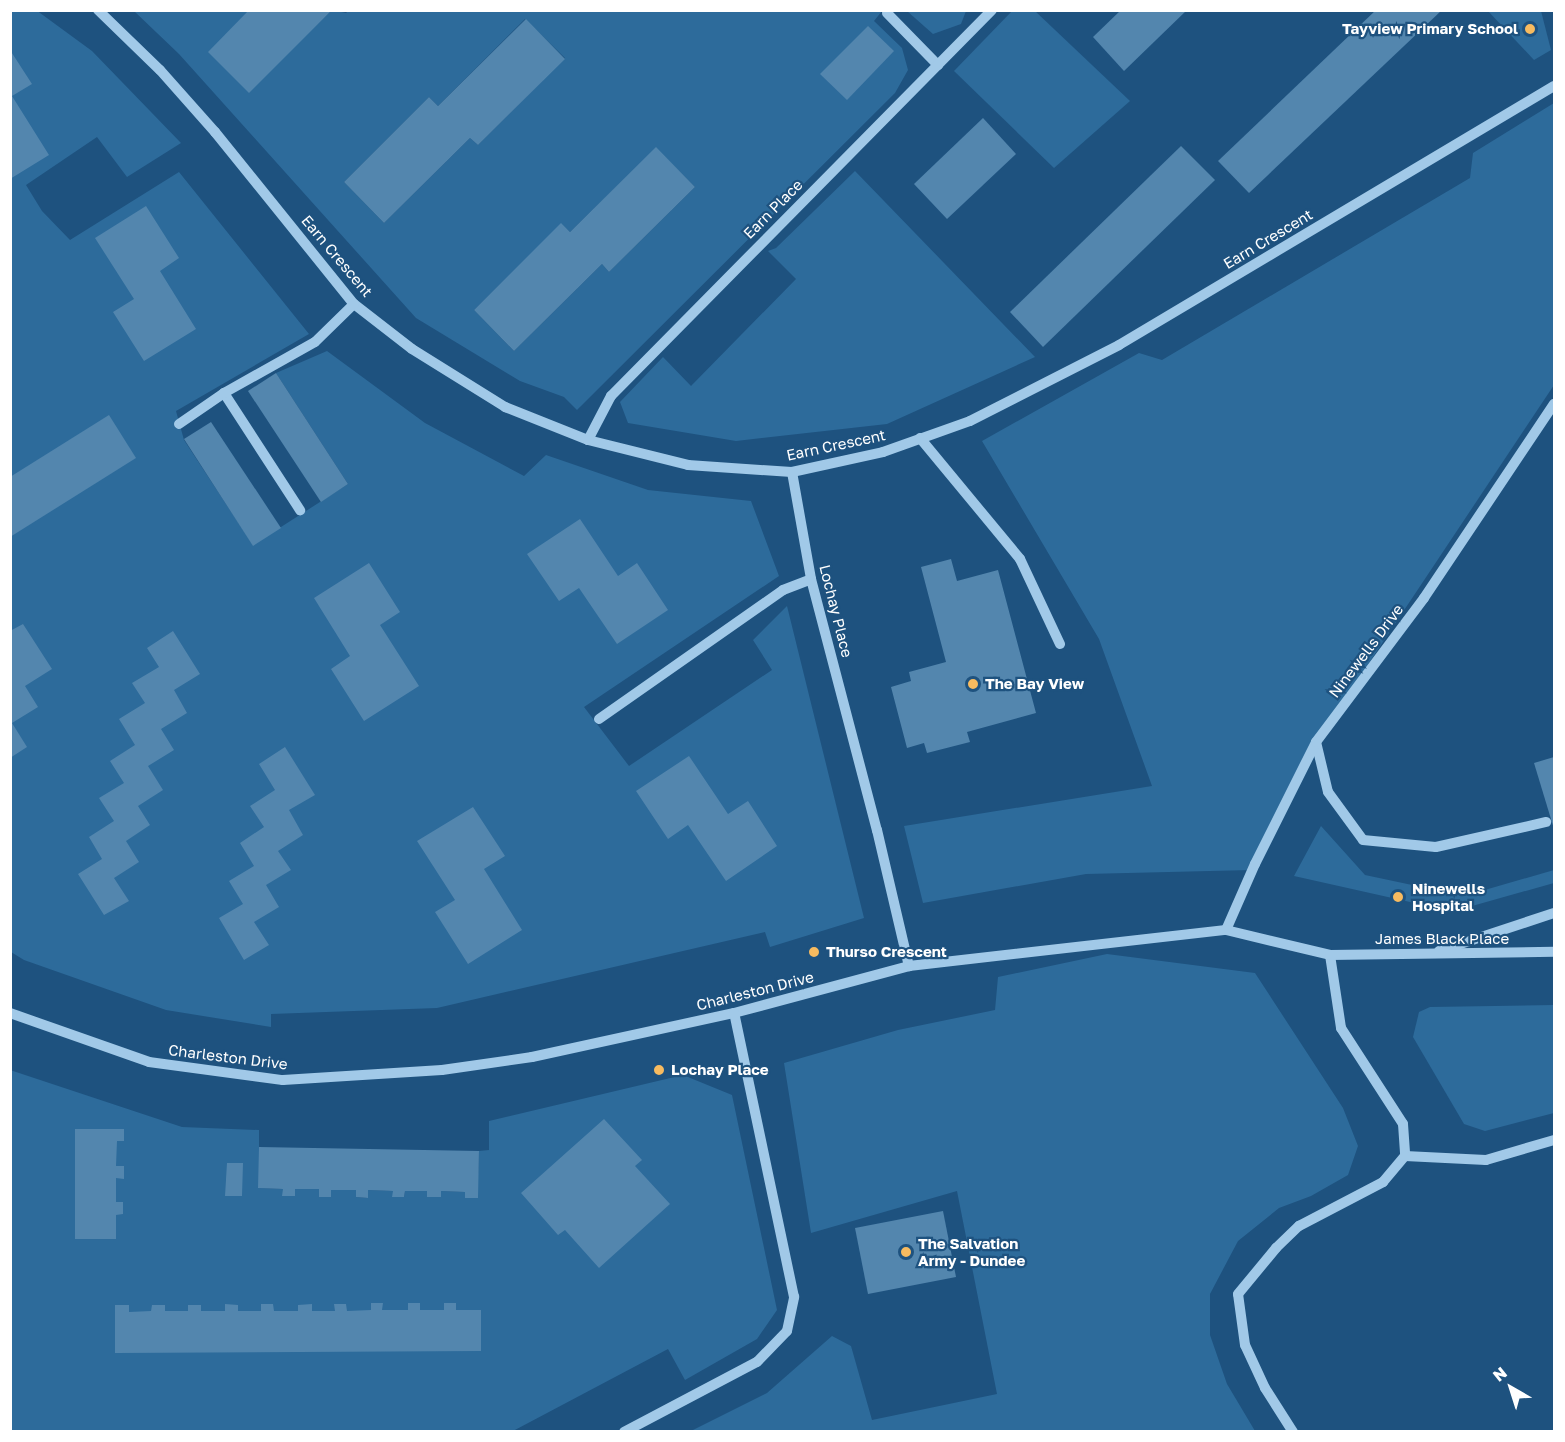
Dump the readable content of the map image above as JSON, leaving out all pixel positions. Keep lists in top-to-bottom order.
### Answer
{
  "streets": {
    "street": [
      "Earn Place",
      "Earn Crescent",
      "Lochay Place",
      "Ninewells Drive",
      "James Black Place",
      "Charleston Drive"
    ]
  },
  "crossings": [
    ["Earn Place", "Earn Crescent"],
    ["Earn Crescent", "Lochay Place"],
    ["Lochay Place", "Charleston Drive"],
    ["Ninewells Drive", "Charleston Drive"],
    ["James Black Place", "Charleston Drive"]
  ],
  "places": [
    "Tayview Primary School",
    "The Bay View",
    "Ninewells Hospital",
    "Thurso Crescent",
    "Lochay Place",
    "The Salvation Army - Dundee"
  ],
  "north": "top left"
}
